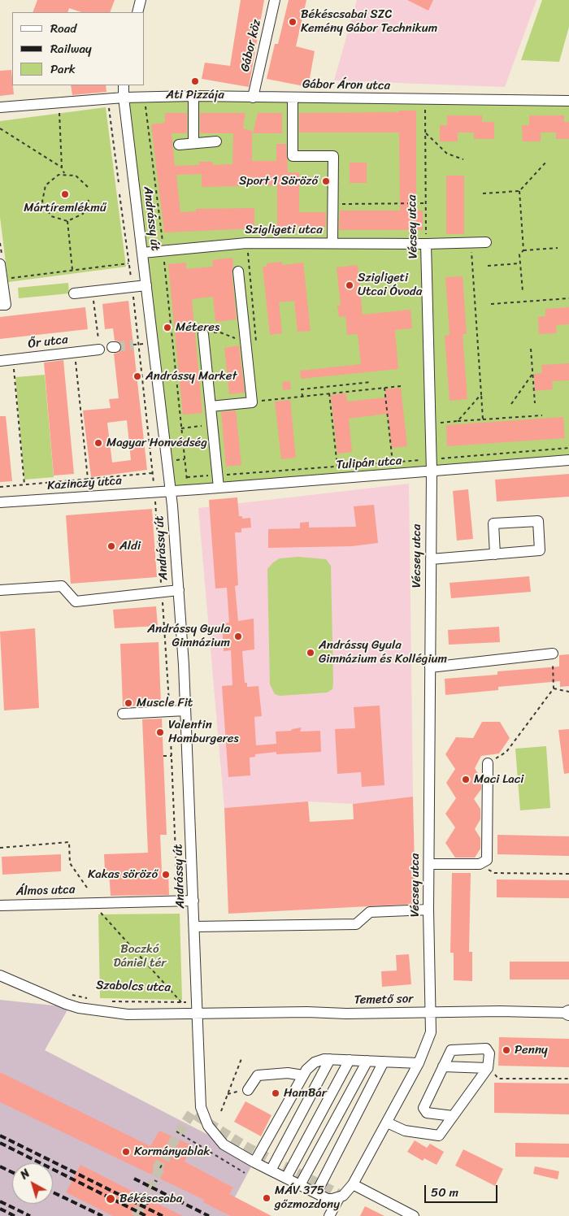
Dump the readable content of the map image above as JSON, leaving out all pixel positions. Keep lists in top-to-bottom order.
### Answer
{
  "streets": {
    "street": [
      "Gábor köz",
      "Gábor Áron utca",
      "Andrássy út",
      "Vécsey utca",
      "Szigligeti utca",
      "Őr utca",
      "Tulipán utca",
      "Kazinczy utca",
      "Álmos utca",
      "Szabolcs utca",
      "Temető sor"
    ]
  },
  "crossings": [
    ["Gábor köz", "Gábor Áron utca"],
    ["Gábor Áron utca", "Andrássy út"],
    ["Gábor Áron utca", "Vécsey utca"],
    ["Andrássy út", "Vécsey utca"],
    ["Andrássy út", "Szigligeti utca"],
    ["Andrássy út", "Tulipán utca"],
    ["Andrássy út", "Kazinczy utca"],
    ["Andrássy út", "Álmos utca"],
    ["Andrássy út", "Szabolcs utca"],
    ["Andrássy út", "Temető sor"],
    ["Vécsey utca", "Szigligeti utca"],
    ["Vécsey utca", "Tulipán utca"],
    ["Vécsey utca", "Temető sor"],
    ["Tulipán utca", "Kazinczy utca"],
    ["Szabolcs utca", "Temető sor"]
  ],
  "parks": ["Boczkó Dániel tér"],
  "places": [
    "Békéscsabai SZC Kemény Gábor Technikum",
    "Ati Pizzája",
    "Sport 1 Söröző",
    "Mártíremlékmű",
    "Szigligeti Utcai Óvoda",
    "Méteres",
    "Andrássy Market",
    "Magyar Honvédség",
    "Aldi",
    "Andrássy Gyula Gimnázium",
    "Andrássy Gyula Gimnázium és Kollégium",
    "Muscle Fit",
    "Valentin Hamburgeres",
    "Maci Laci",
    "Kakas söröző",
    "Penny",
    "HamBár",
    "Kormányablak",
    "MÁV 375 gőzmozdony",
    "Békéscsaba"
  ],
  "legend": ["Road", "Railway", "Park"],
  "scale_bar": "50 m",
  "north": "top left"
}
